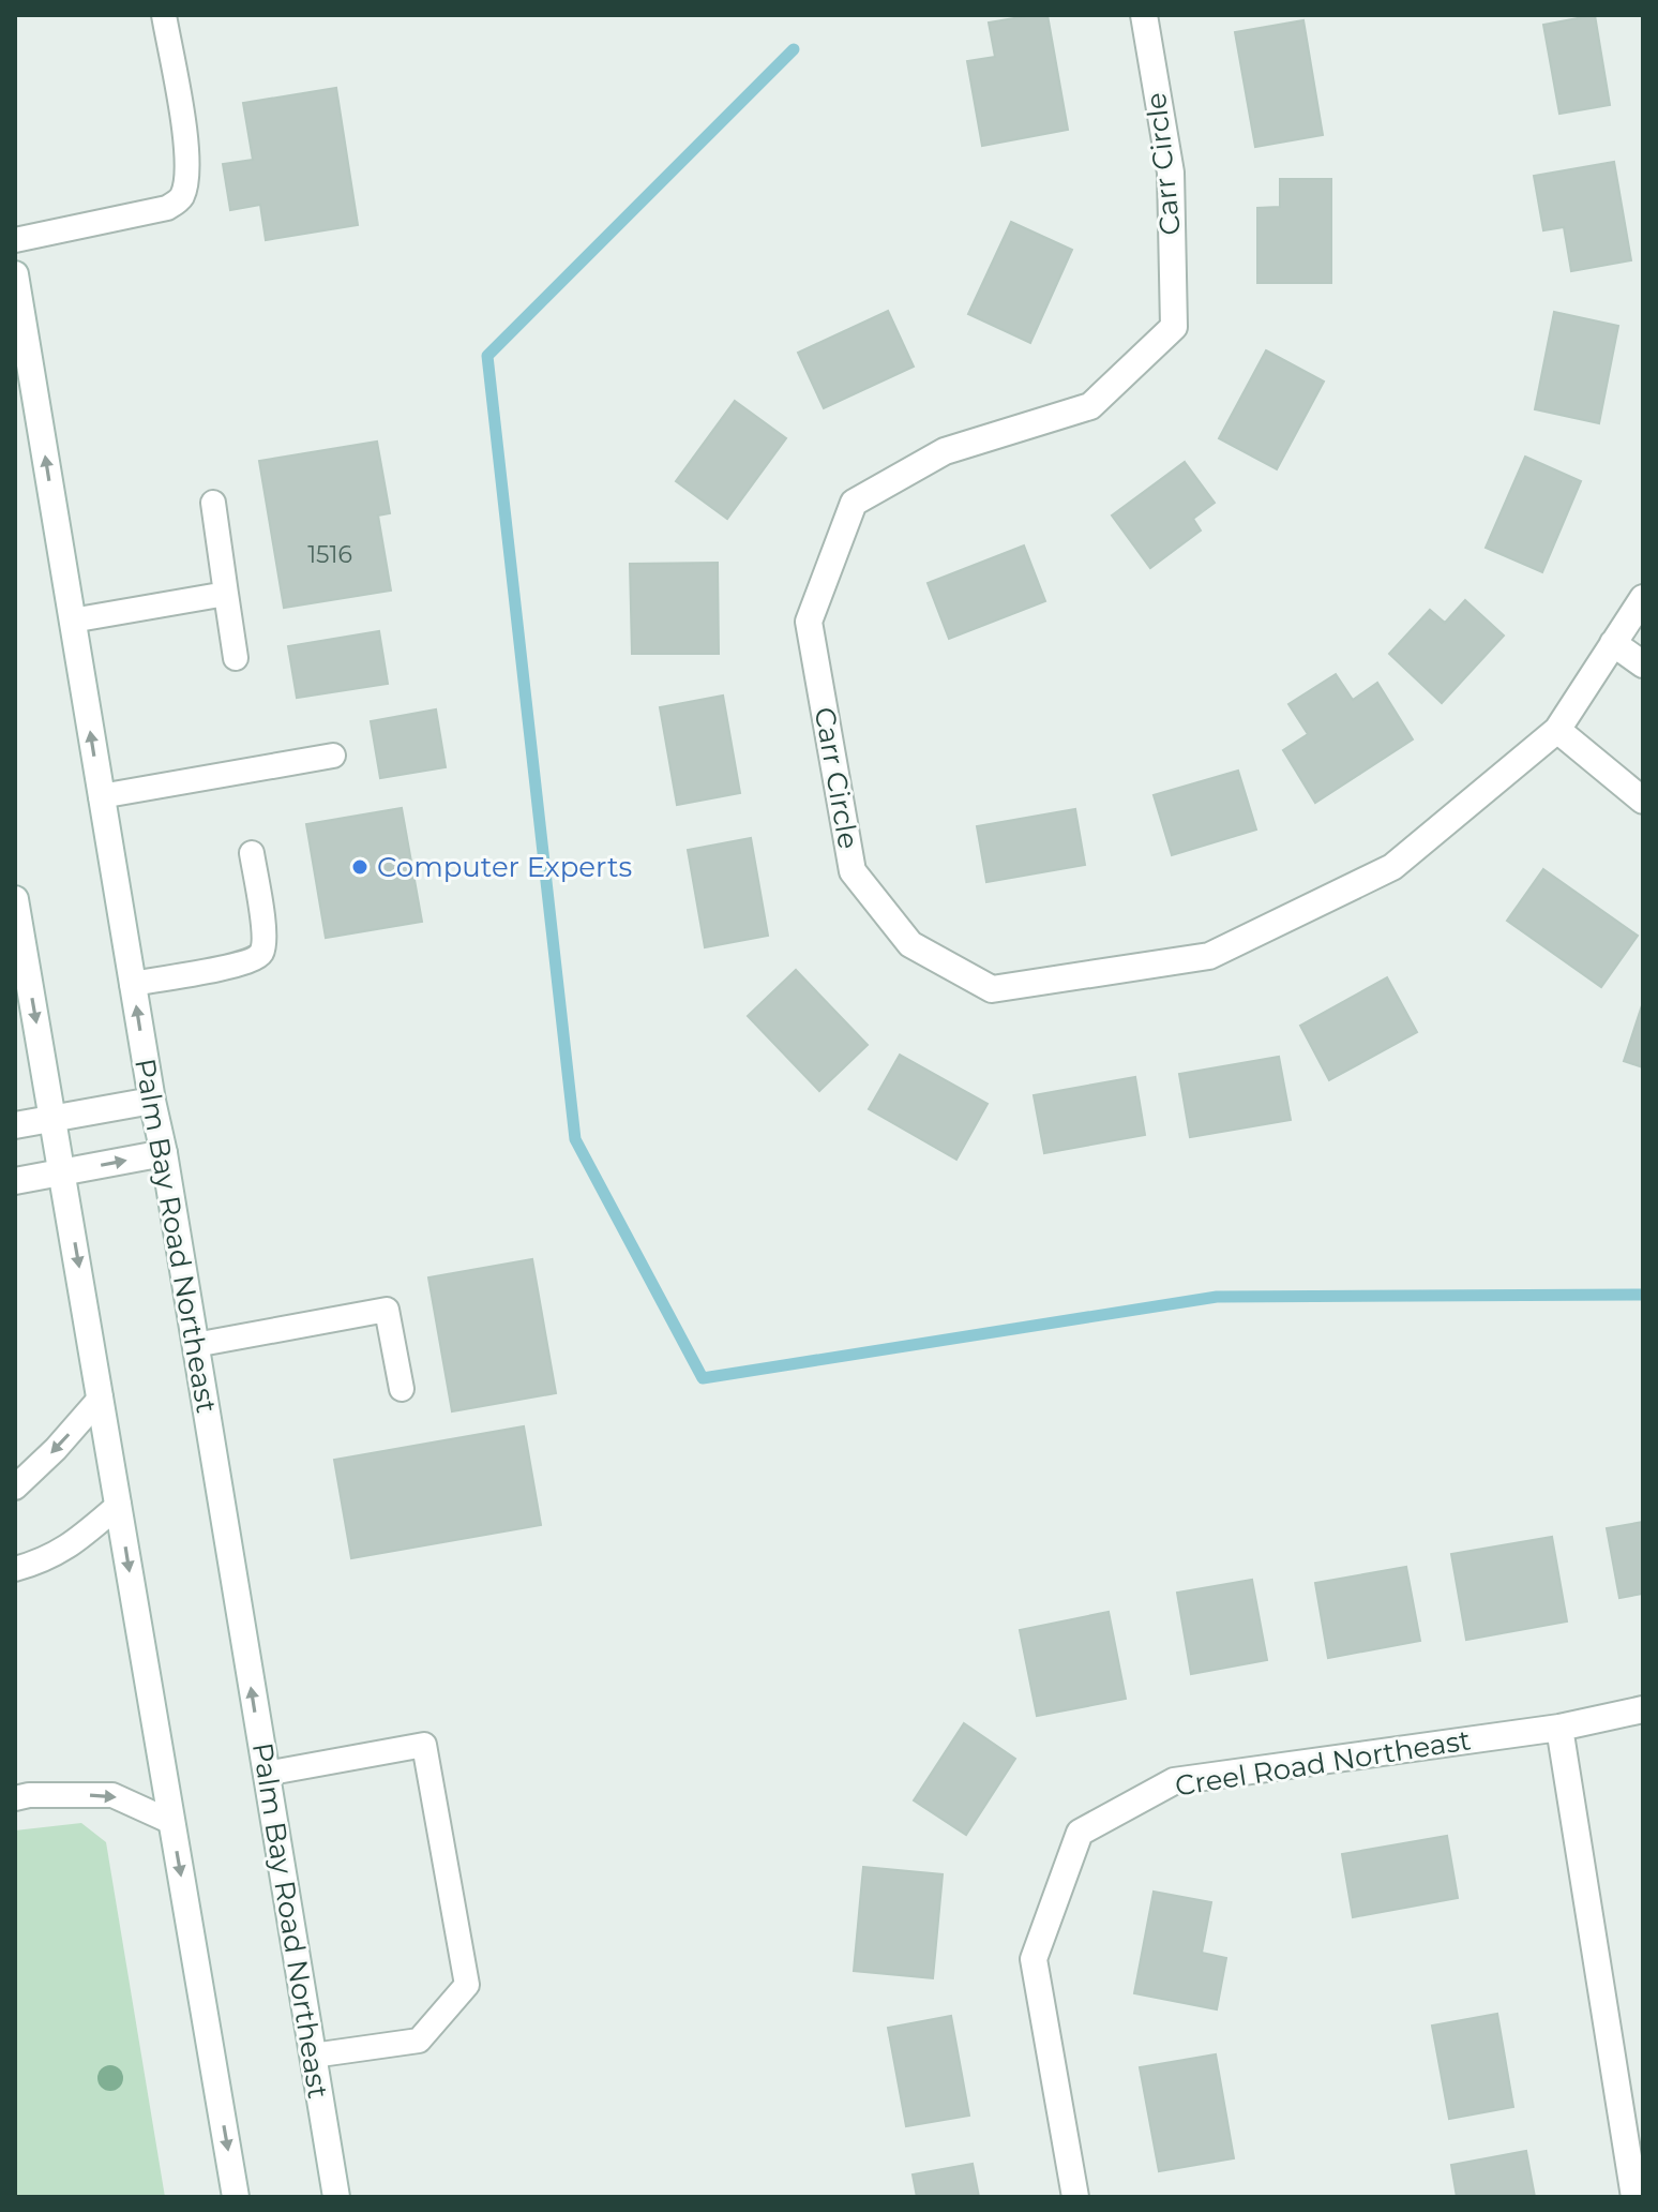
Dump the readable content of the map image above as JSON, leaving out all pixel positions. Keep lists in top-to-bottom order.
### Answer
{
  "streets": {
    "street": ["Carr Circle", "Palm Bay Road Northeast", "Creel Road Northeast"]
  },
  "places": ["Computer Experts"],
  "house_numbers": ["1516"]
}
